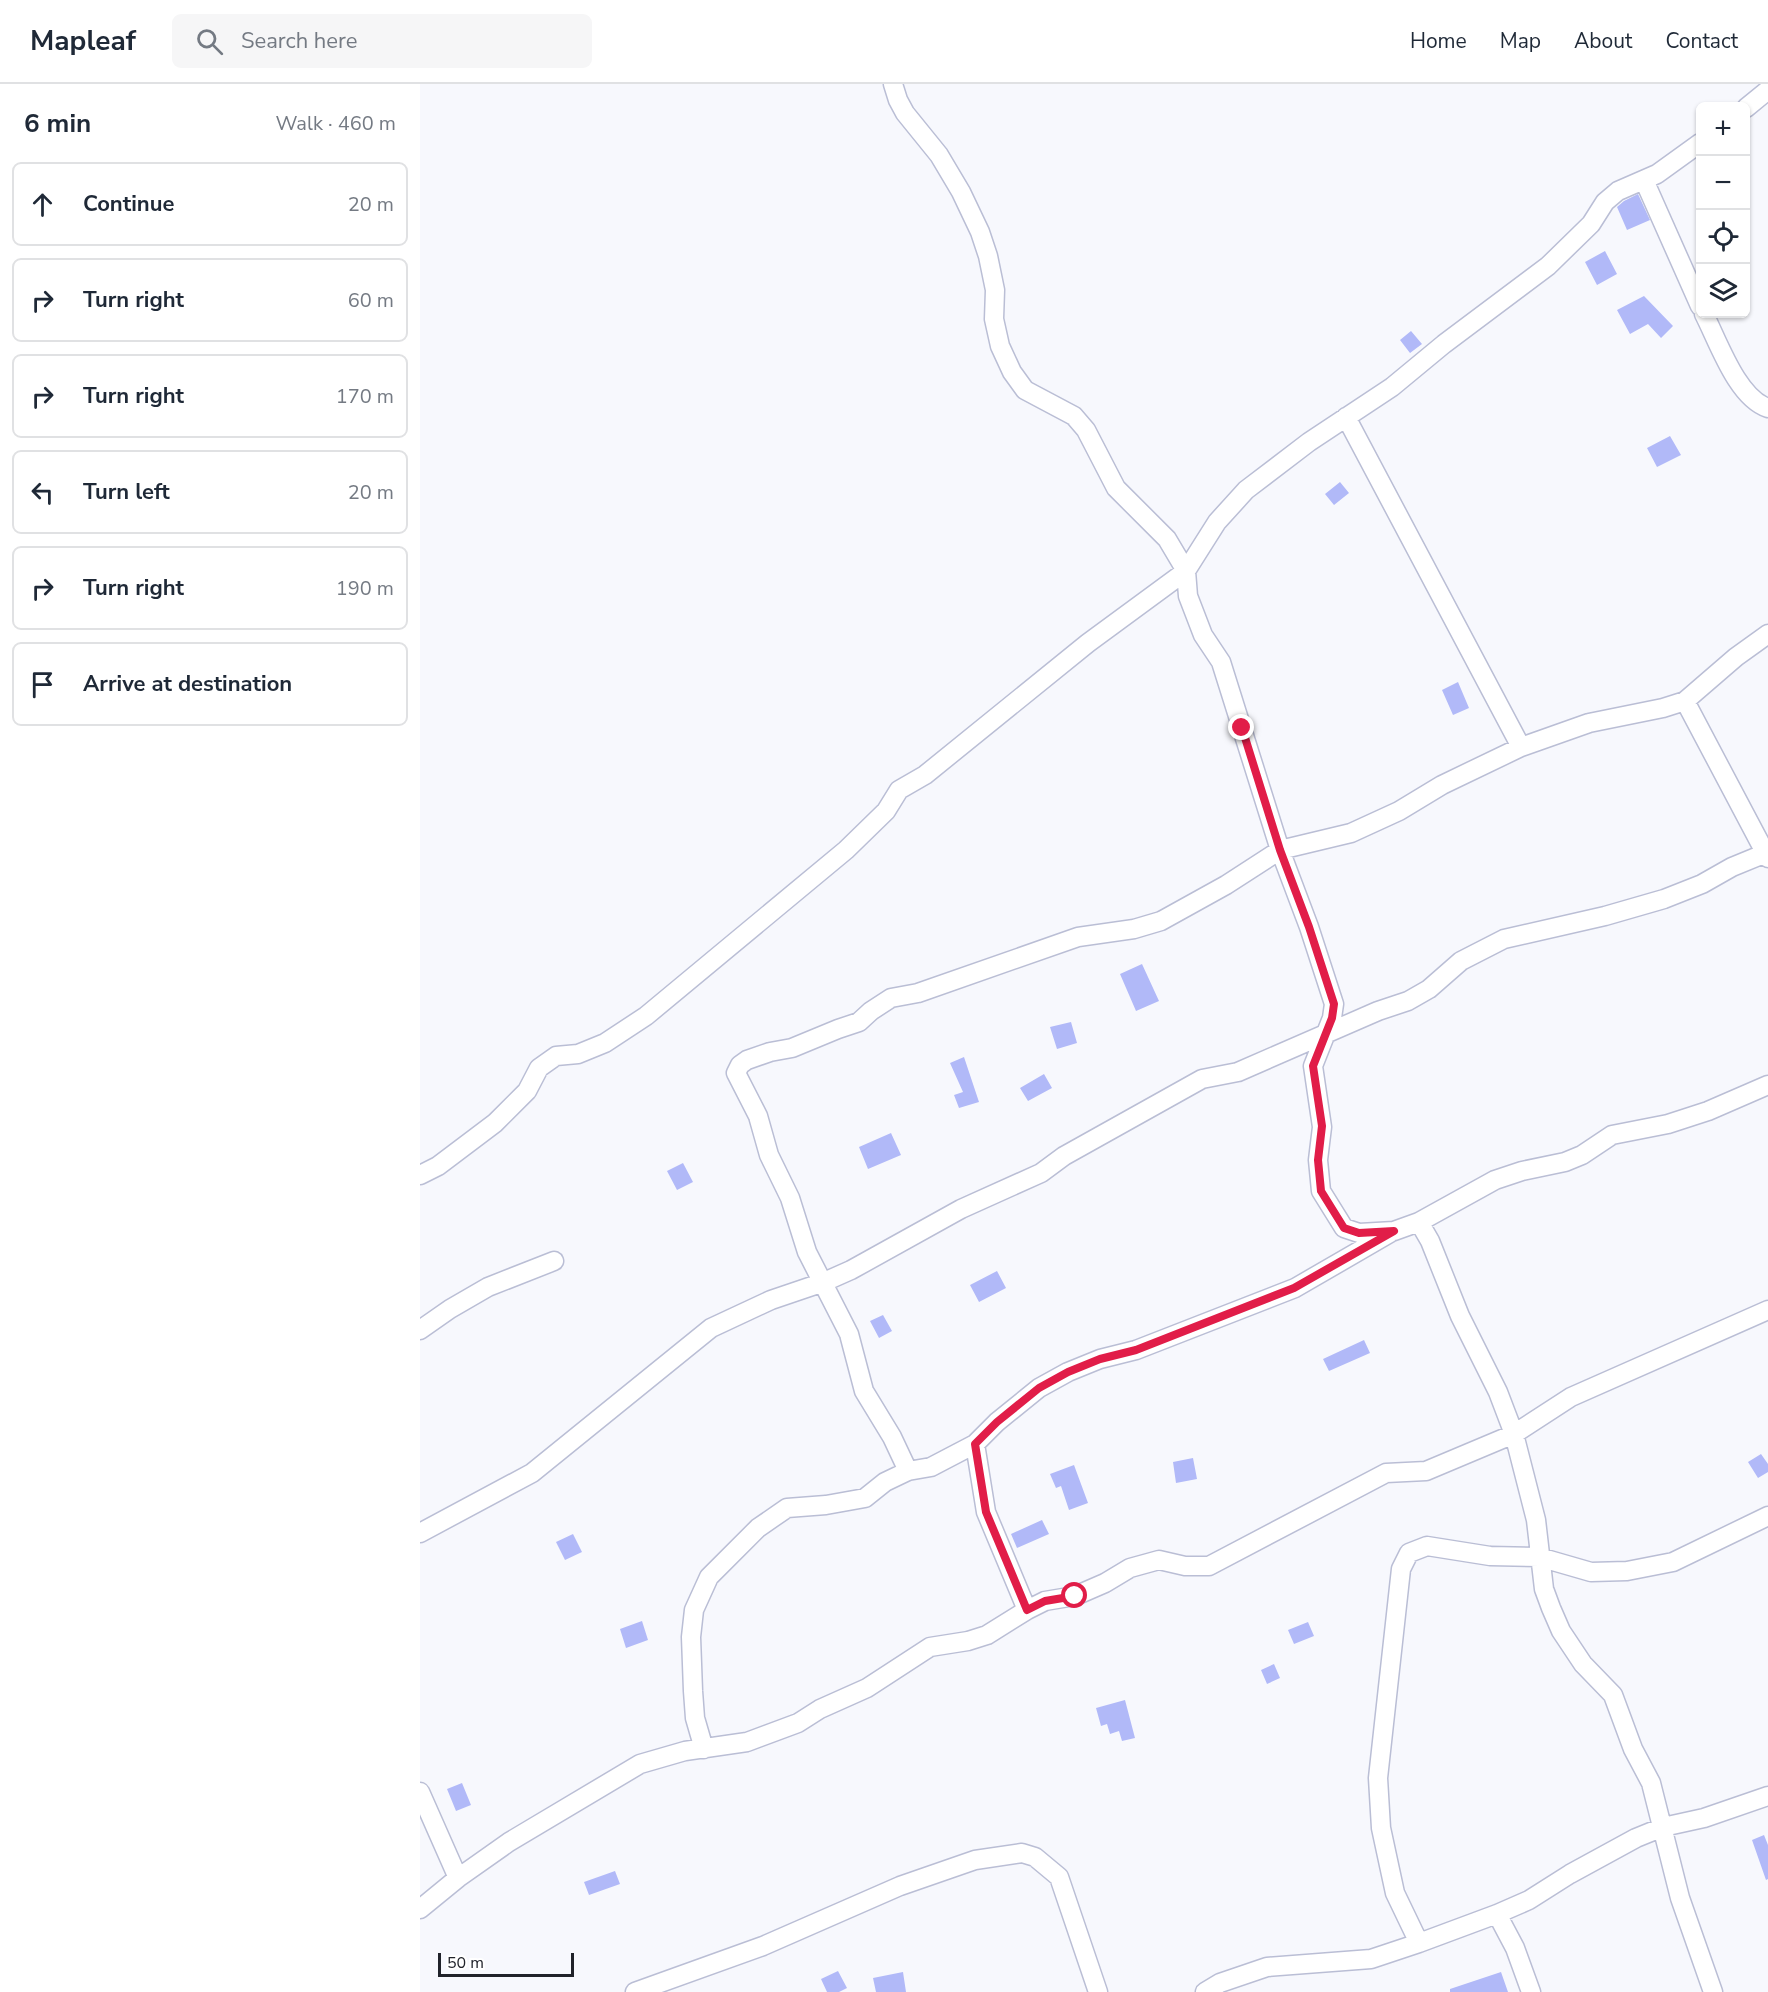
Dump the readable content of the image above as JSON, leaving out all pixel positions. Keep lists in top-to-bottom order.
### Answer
{
  "scale_bar": "50 m",
  "page": {
    "header": "Mapleaf",
    "search": "Search here",
    "nav": [
      "Home",
      "Map",
      "About",
      "Contact"
    ],
    "heading": ["6 min", "Walk · 460 m"],
    "map_buttons": ["+", "−"],
    "list": [
      ["Continue", "20 m"],
      ["Turn right", "60 m"],
      ["Turn right", "170 m"],
      ["Turn left", "20 m"],
      ["Turn right", "190 m"],
      "Arrive at destination"
    ],
    "scale": "50 m"
  }
}
